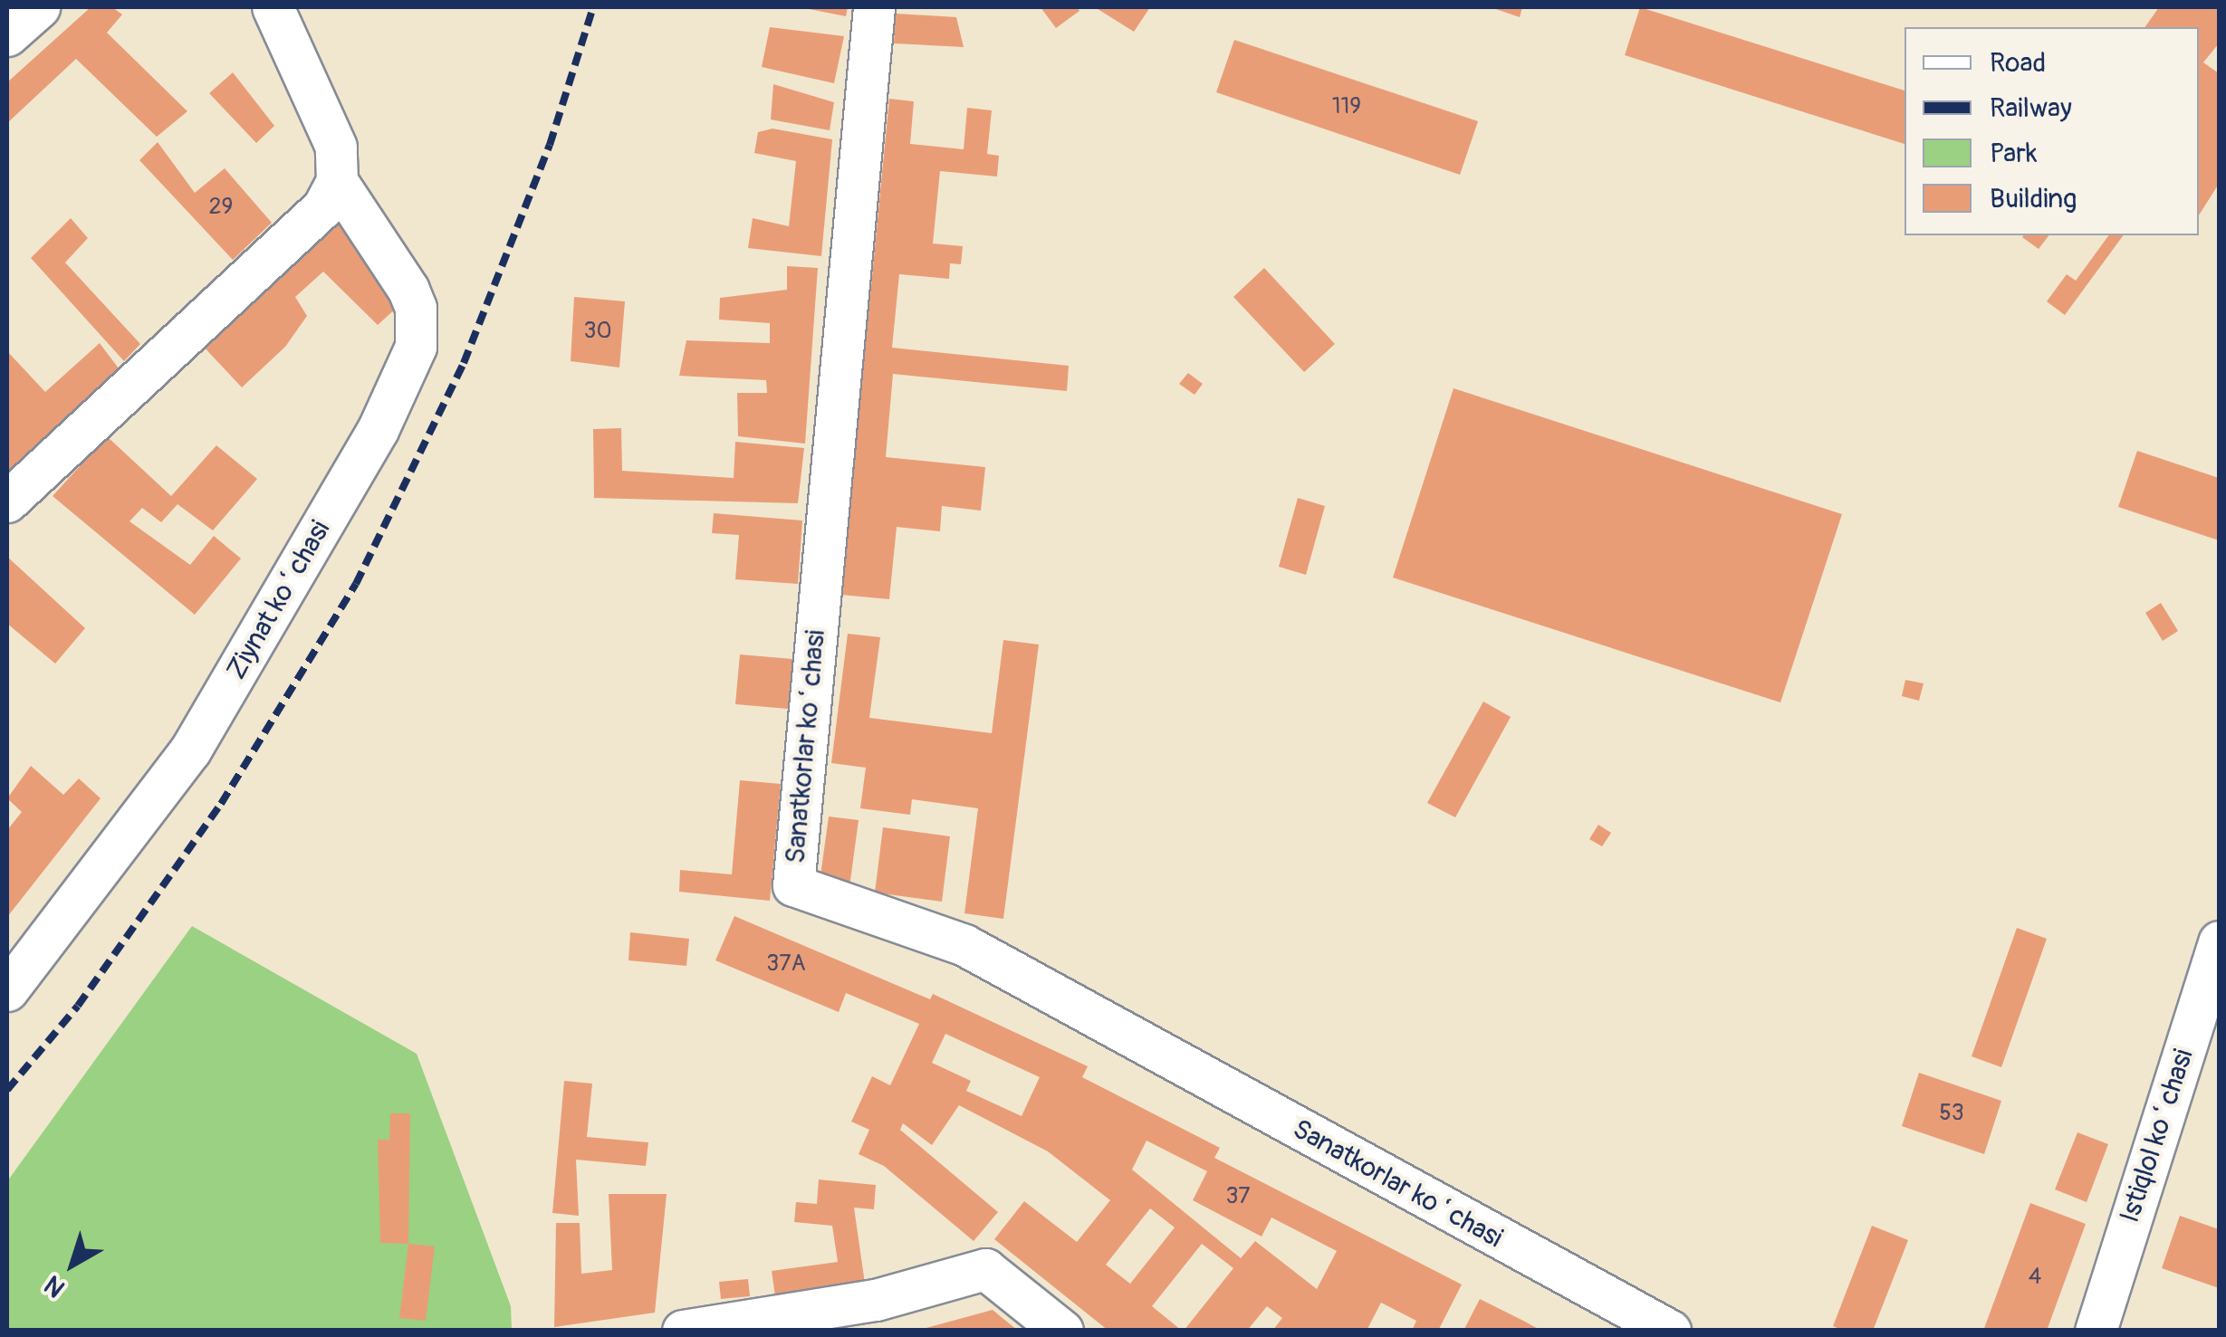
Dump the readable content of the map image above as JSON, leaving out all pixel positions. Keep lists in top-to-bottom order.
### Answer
{
  "streets": {
    "street": ["Ziynat koʻchasi", "Sanatkorlar koʻchasi", "Istiqlol koʻchasi"]
  },
  "house_numbers": [
    "119",
    "29",
    "30",
    "37А",
    "53",
    "37",
    "4"
  ],
  "legend": [
    "Road",
    "Railway",
    "Park",
    "Building"
  ],
  "north": "bottom left"
}
